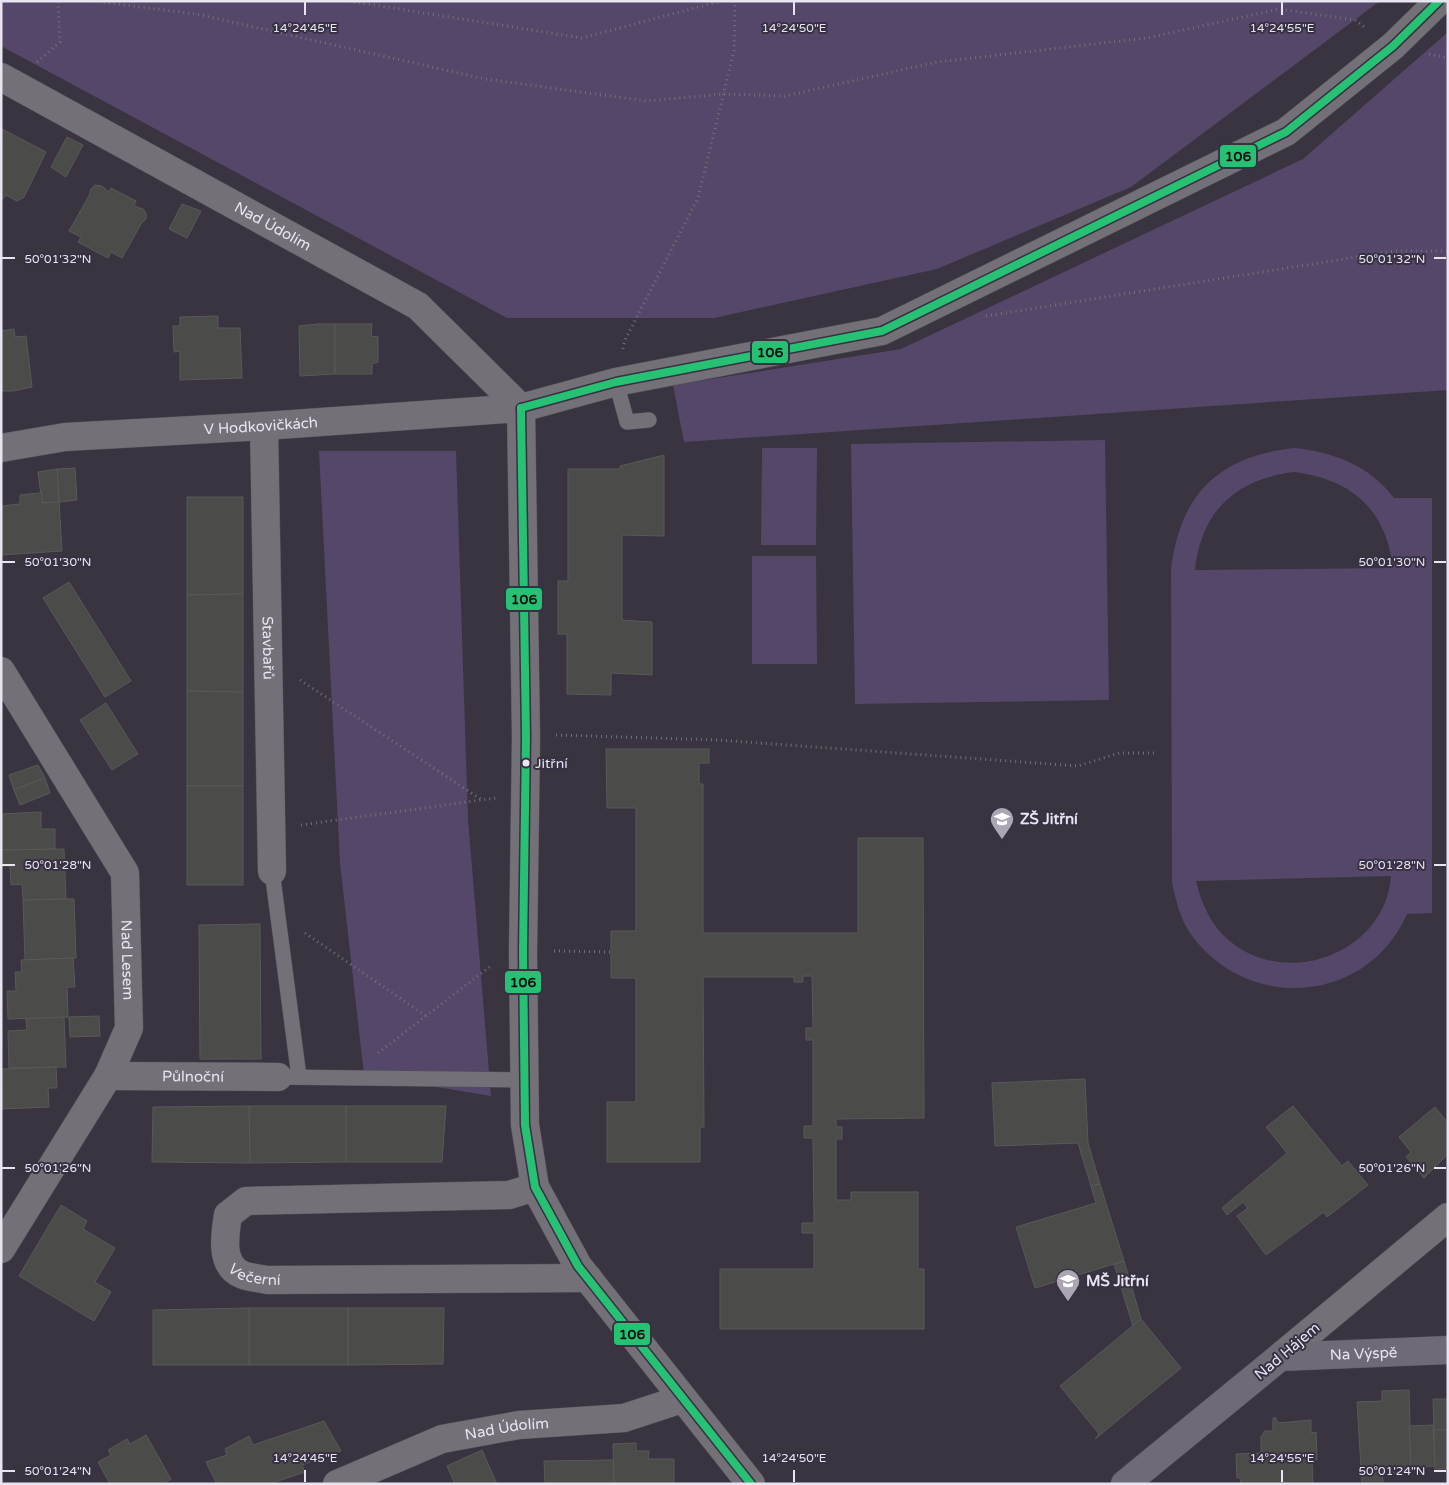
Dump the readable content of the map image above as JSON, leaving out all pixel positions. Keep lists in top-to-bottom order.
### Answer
{
  "streets": {
    "street": [
      "Nad Údolím",
      "V Hodkovičkách",
      "Stavbařů",
      "Nad Lesem",
      "Půlnoční",
      "Večerní",
      "Nad Hájem",
      "Na Výspě"
    ]
  },
  "crossings": [
    ["Nad Údolím", "V Hodkovičkách"],
    ["V Hodkovičkách", "Stavbařů"],
    ["Nad Lesem", "Půlnoční"],
    ["Nad Hájem", "Na Výspě"]
  ],
  "places": {
    "other": ["Jitřní"],
    "school or university": ["ZŠ Jitřní", "MŠ Jitřní"]
  },
  "lines": ["transit line 106"],
  "coordinates": [
    "14°24'45\"E",
    "14°24'50\"E",
    "14°24'55\"E",
    "50°01'32\"N",
    "50°01'30\"N",
    "50°01'28\"N",
    "50°01'26\"N",
    "50°01'24\"N"
  ]
}
